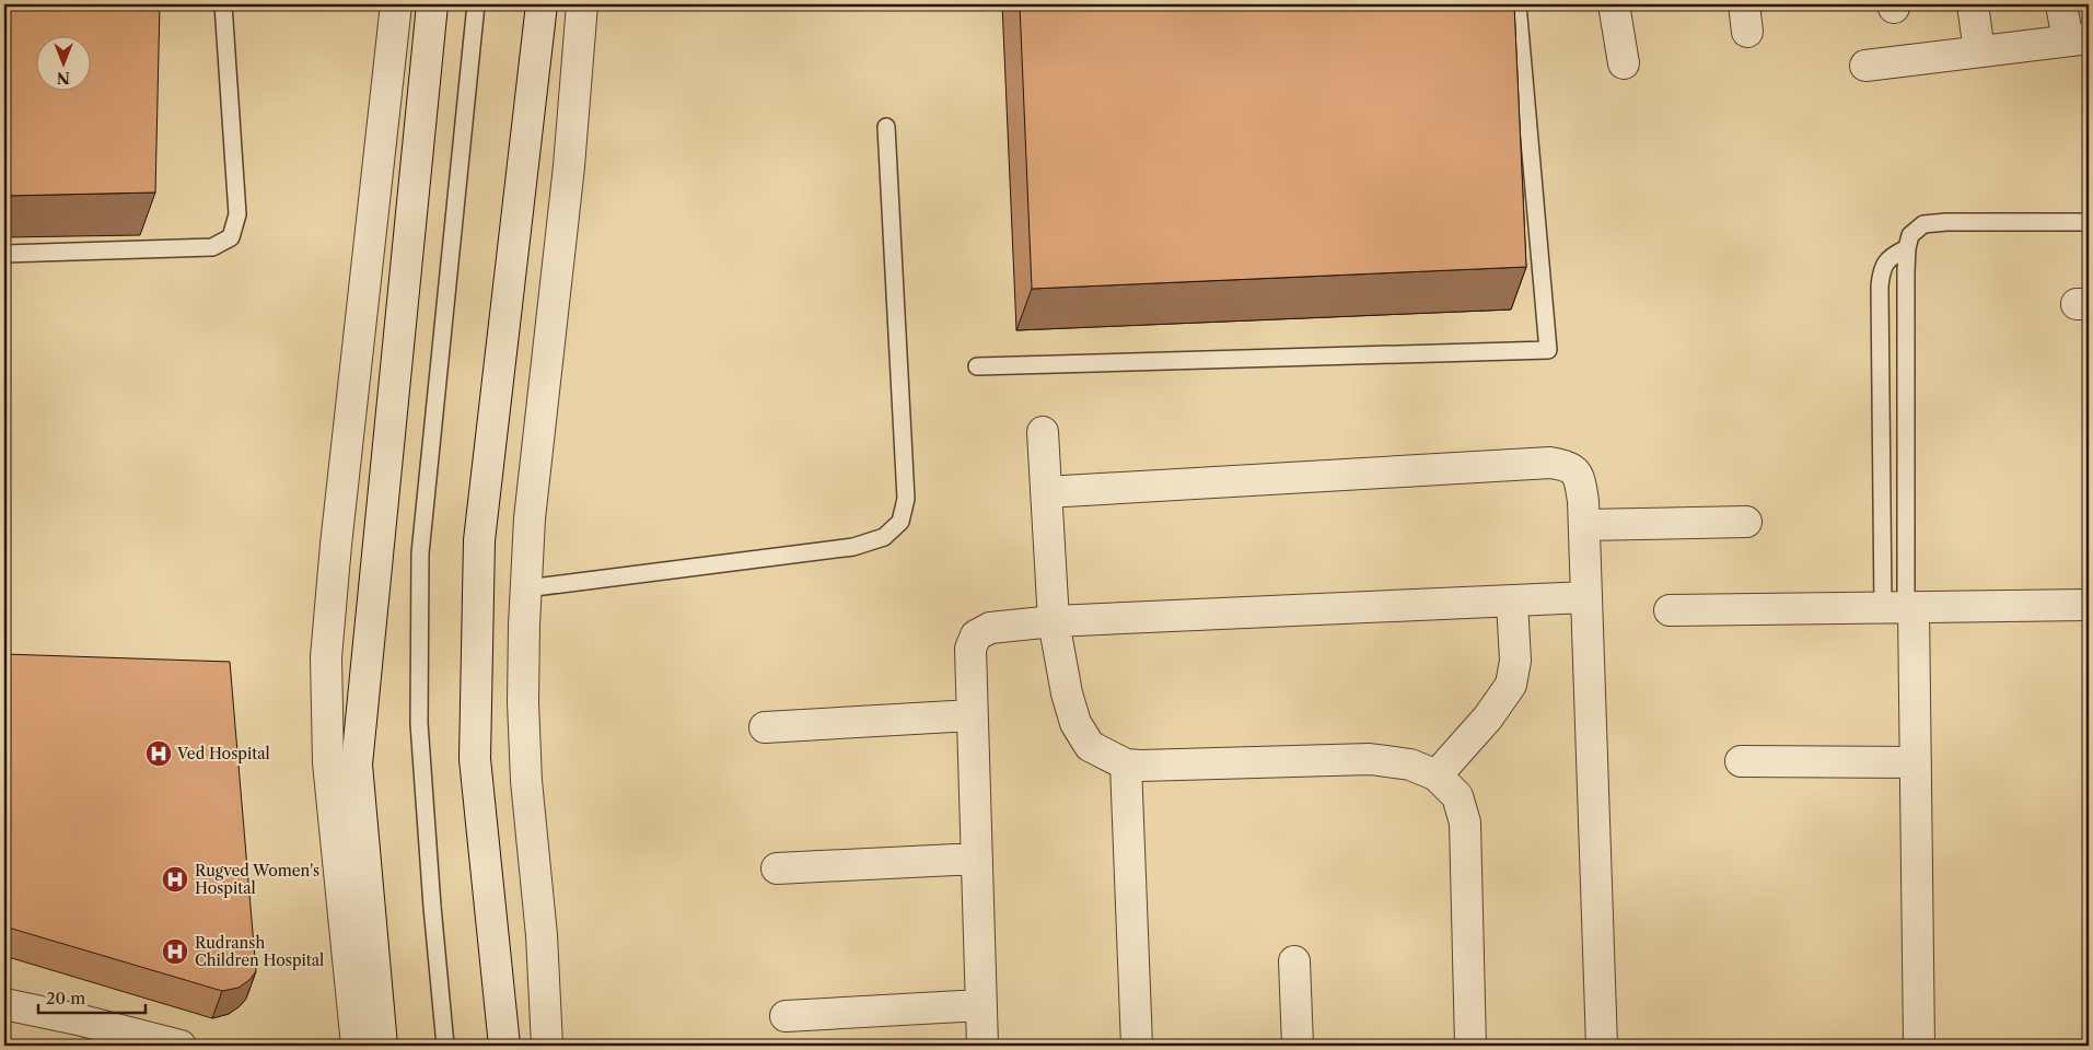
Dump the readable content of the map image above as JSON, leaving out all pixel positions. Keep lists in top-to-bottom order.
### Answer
{
  "places": {
    "hospital": ["Ved Hospital", "Rugved Women's Hospital", "Rudransh Children Hospital"]
  },
  "scale_bar": "20 m",
  "north": "bottom"
}
